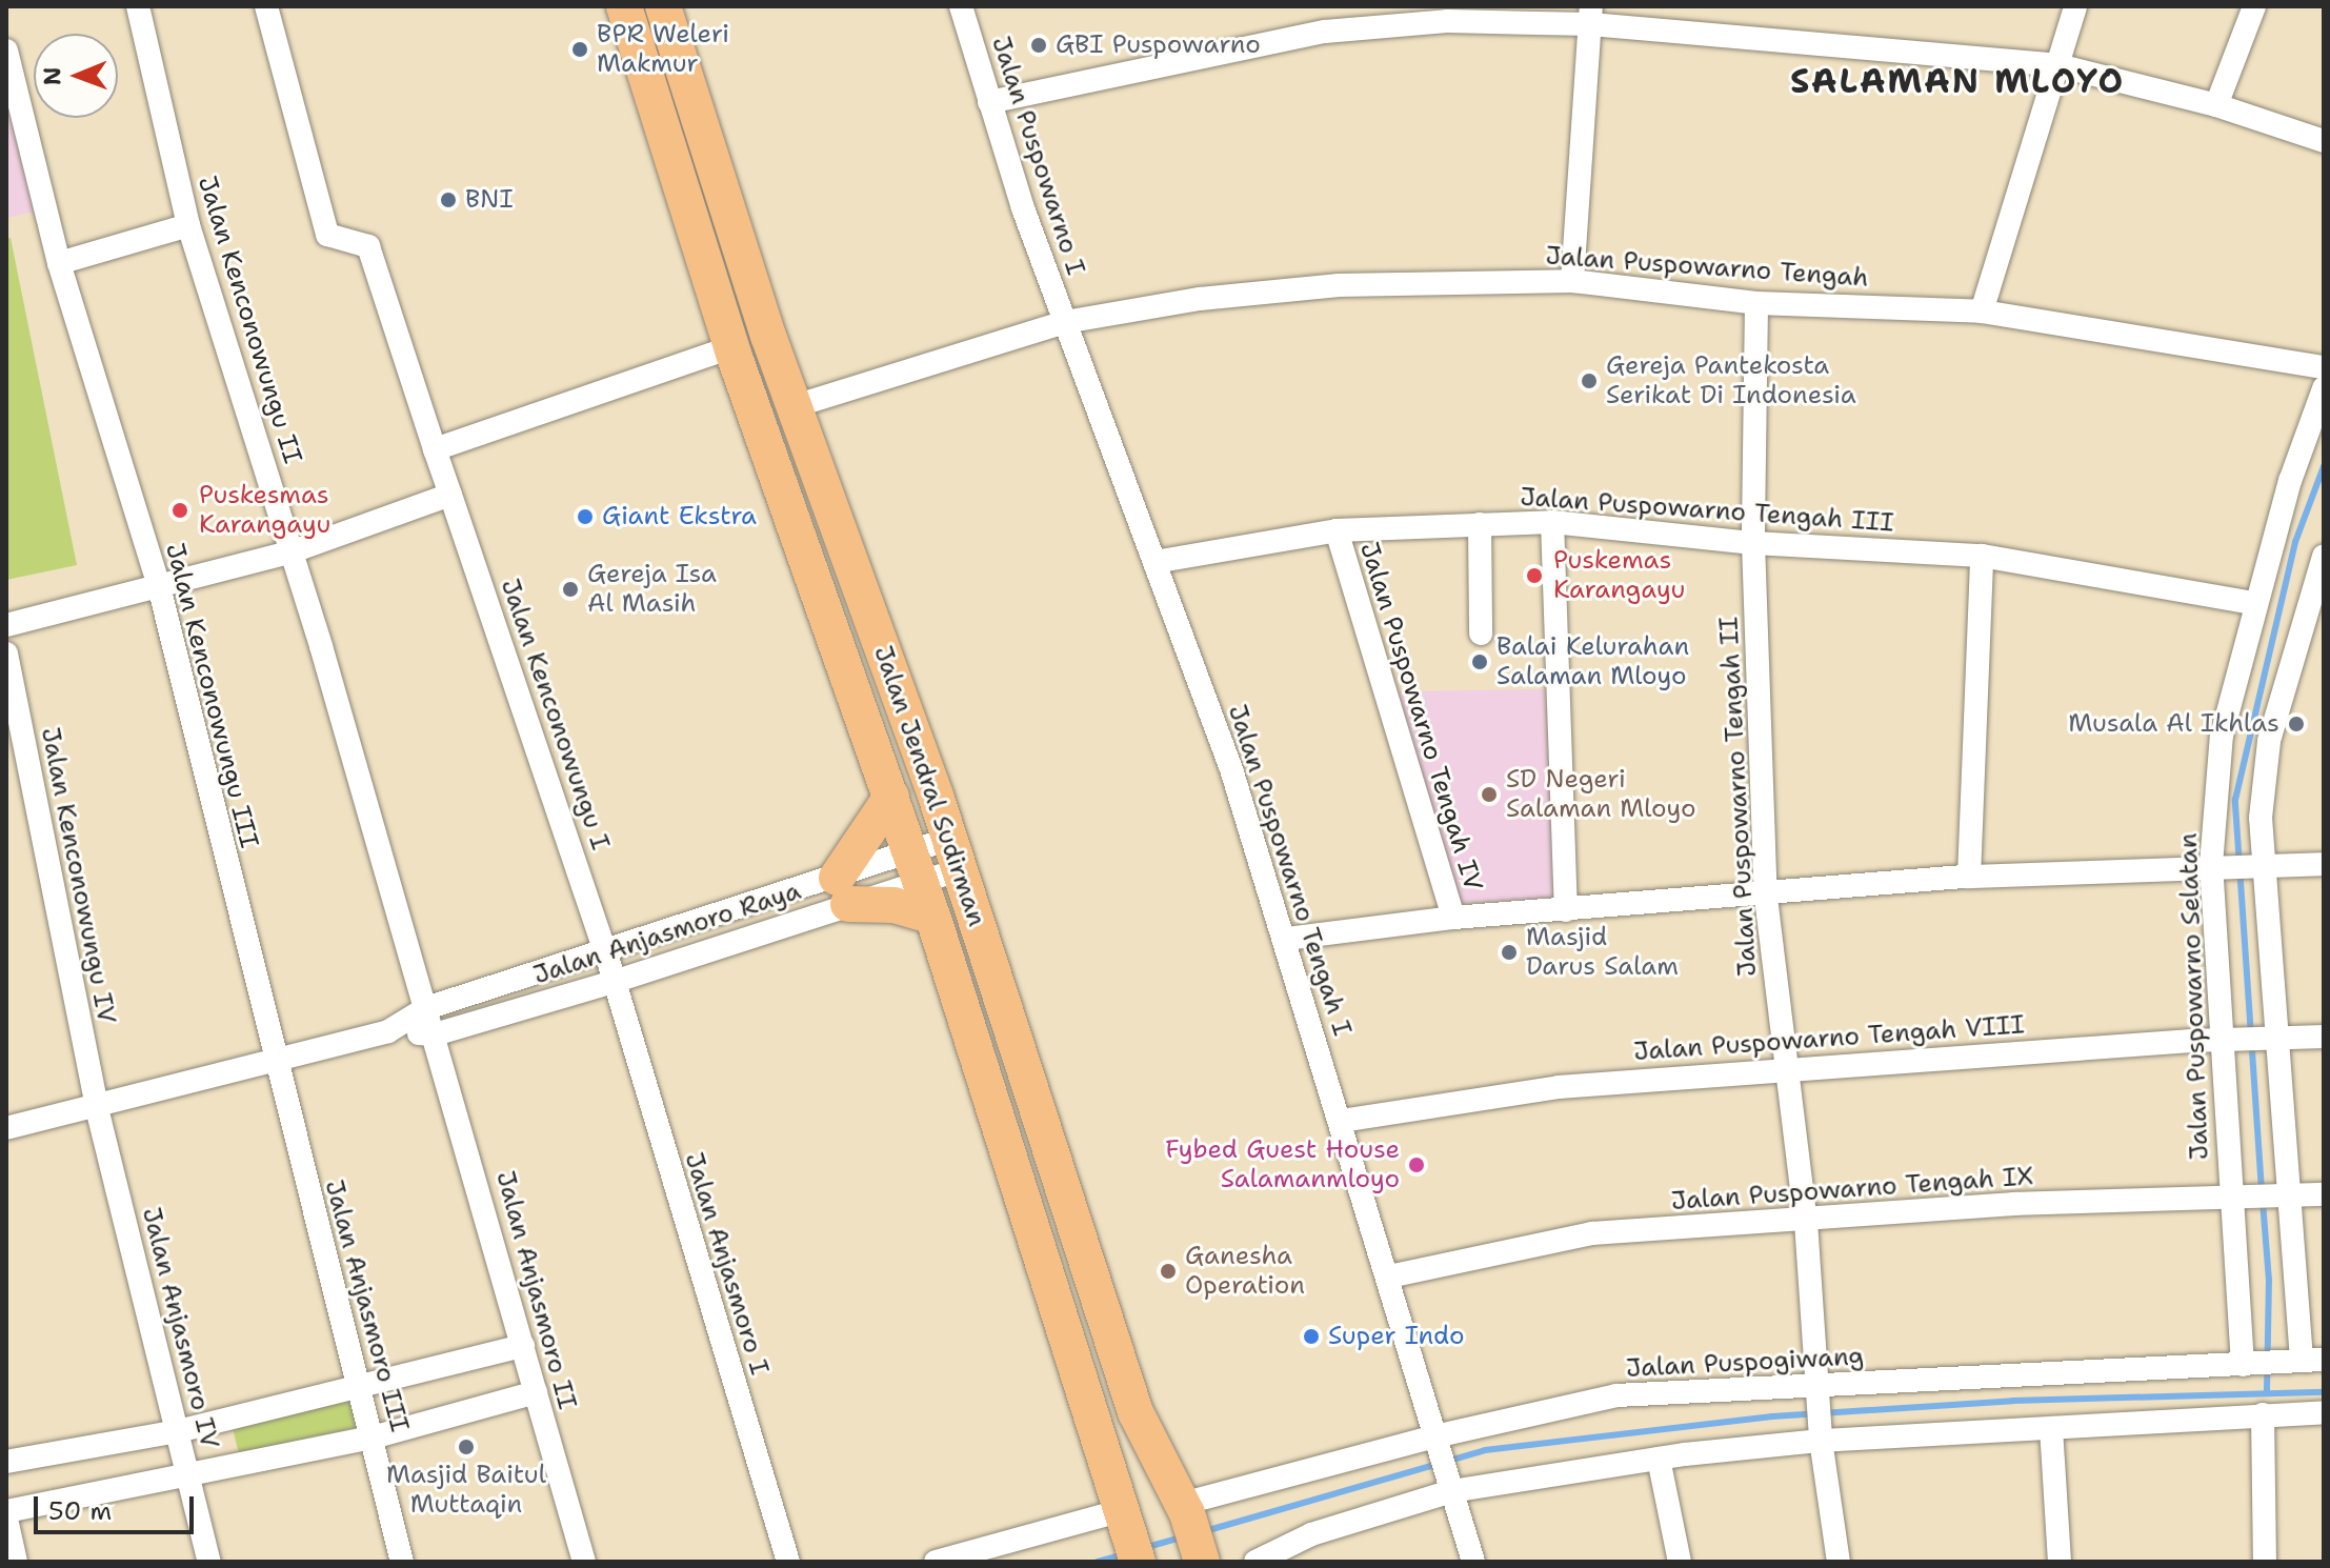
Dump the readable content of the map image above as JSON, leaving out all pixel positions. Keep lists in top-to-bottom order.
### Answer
{
  "streets": {
    "highway": ["Jalan Jendral Sudirman"],
    "street": [
      "Jalan Puspowarno I",
      "Jalan Puspowarno Tengah",
      "Jalan Kenconowungu II",
      "Jalan Puspowarno Tengah III",
      "Jalan Kenconowungu III",
      "Jalan Kenconowungu I",
      "Jalan Puspowarno Tengah IV",
      "Jalan Puspowarno Tengah II",
      "Jalan Puspowarno Tengah I",
      "Jalan Kenconowungu IV",
      "Jalan Anjasmoro Raya",
      "Jalan Puspowarno Selatan",
      "Jalan Puspowarno Tengah VIII",
      "Jalan Puspowarno Tengah IX",
      "Jalan Anjasmoro I",
      "Jalan Anjasmoro II",
      "Jalan Anjasmoro III",
      "Jalan Anjasmoro IV",
      "Jalan Puspogiwang"
    ]
  },
  "crossings": [
    ["Jalan Puspowarno I", "Jalan Puspowarno Tengah"],
    ["Jalan Puspowarno I", "Jalan Puspowarno Tengah I"],
    ["Jalan Puspowarno Tengah", "Jalan Jendral Sudirman"],
    ["Jalan Puspowarno Tengah", "Jalan Puspowarno Tengah II"],
    ["Jalan Puspowarno Tengah", "Jalan Puspowarno Tengah I"],
    ["Jalan Kenconowungu II", "Jalan Anjasmoro Raya"],
    ["Jalan Kenconowungu II", "Jalan Anjasmoro II"],
    ["Jalan Puspowarno Tengah III", "Jalan Puspowarno Tengah IV"],
    ["Jalan Puspowarno Tengah III", "Jalan Puspowarno Tengah II"],
    ["Jalan Puspowarno Tengah III", "Jalan Puspowarno Tengah I"],
    ["Jalan Puspowarno Tengah III", "Jalan Puspowarno Selatan"],
    ["Jalan Kenconowungu III", "Jalan Anjasmoro Raya"],
    ["Jalan Kenconowungu III", "Jalan Anjasmoro III"],
    ["Jalan Kenconowungu I", "Jalan Anjasmoro Raya"],
    ["Jalan Kenconowungu I", "Jalan Anjasmoro I"],
    ["Jalan Jendral Sudirman", "Jalan Anjasmoro Raya"],
    ["Jalan Jendral Sudirman", "Jalan Puspogiwang"],
    ["Jalan Puspowarno Tengah II", "Jalan Puspowarno Tengah VIII"],
    ["Jalan Puspowarno Tengah II", "Jalan Puspowarno Tengah IX"],
    ["Jalan Puspowarno Tengah II", "Jalan Puspogiwang"],
    ["Jalan Puspowarno Tengah I", "Jalan Puspowarno Tengah VIII"],
    ["Jalan Puspowarno Tengah I", "Jalan Puspowarno Tengah IX"],
    ["Jalan Puspowarno Tengah I", "Jalan Puspogiwang"],
    ["Jalan Kenconowungu IV", "Jalan Anjasmoro Raya"],
    ["Jalan Kenconowungu IV", "Jalan Anjasmoro IV"],
    ["Jalan Anjasmoro Raya", "Jalan Anjasmoro I"],
    ["Jalan Anjasmoro Raya", "Jalan Anjasmoro II"],
    ["Jalan Anjasmoro Raya", "Jalan Anjasmoro III"],
    ["Jalan Anjasmoro Raya", "Jalan Anjasmoro IV"],
    ["Jalan Puspowarno Selatan", "Jalan Puspowarno Tengah VIII"],
    ["Jalan Puspowarno Selatan", "Jalan Puspowarno Tengah IX"],
    ["Jalan Puspowarno Selatan", "Jalan Puspogiwang"]
  ],
  "districts": ["SALAMAN MLOYO"],
  "places": [
    "GBI Puspowarno",
    "BPR Weleri Makmur",
    "BNI",
    "Gereja Pantekosta Serikat Di Indonesia",
    "Puskesmas Karangayu",
    "Giant Ekstra",
    "Puskemas Karangayu",
    "Gereja Isa Al Masih",
    "Balai Kelurahan Salaman Mloyo",
    "Musala Al Ikhlas",
    "SD Negeri Salaman Mloyo",
    "Masjid Darus Salam",
    "Fybed Guest House Salamanmloyo",
    "Ganesha Operation",
    "Super Indo",
    "Masjid Baitul Muttaqin"
  ],
  "scale_bar": "50 m",
  "north": "left"
}
